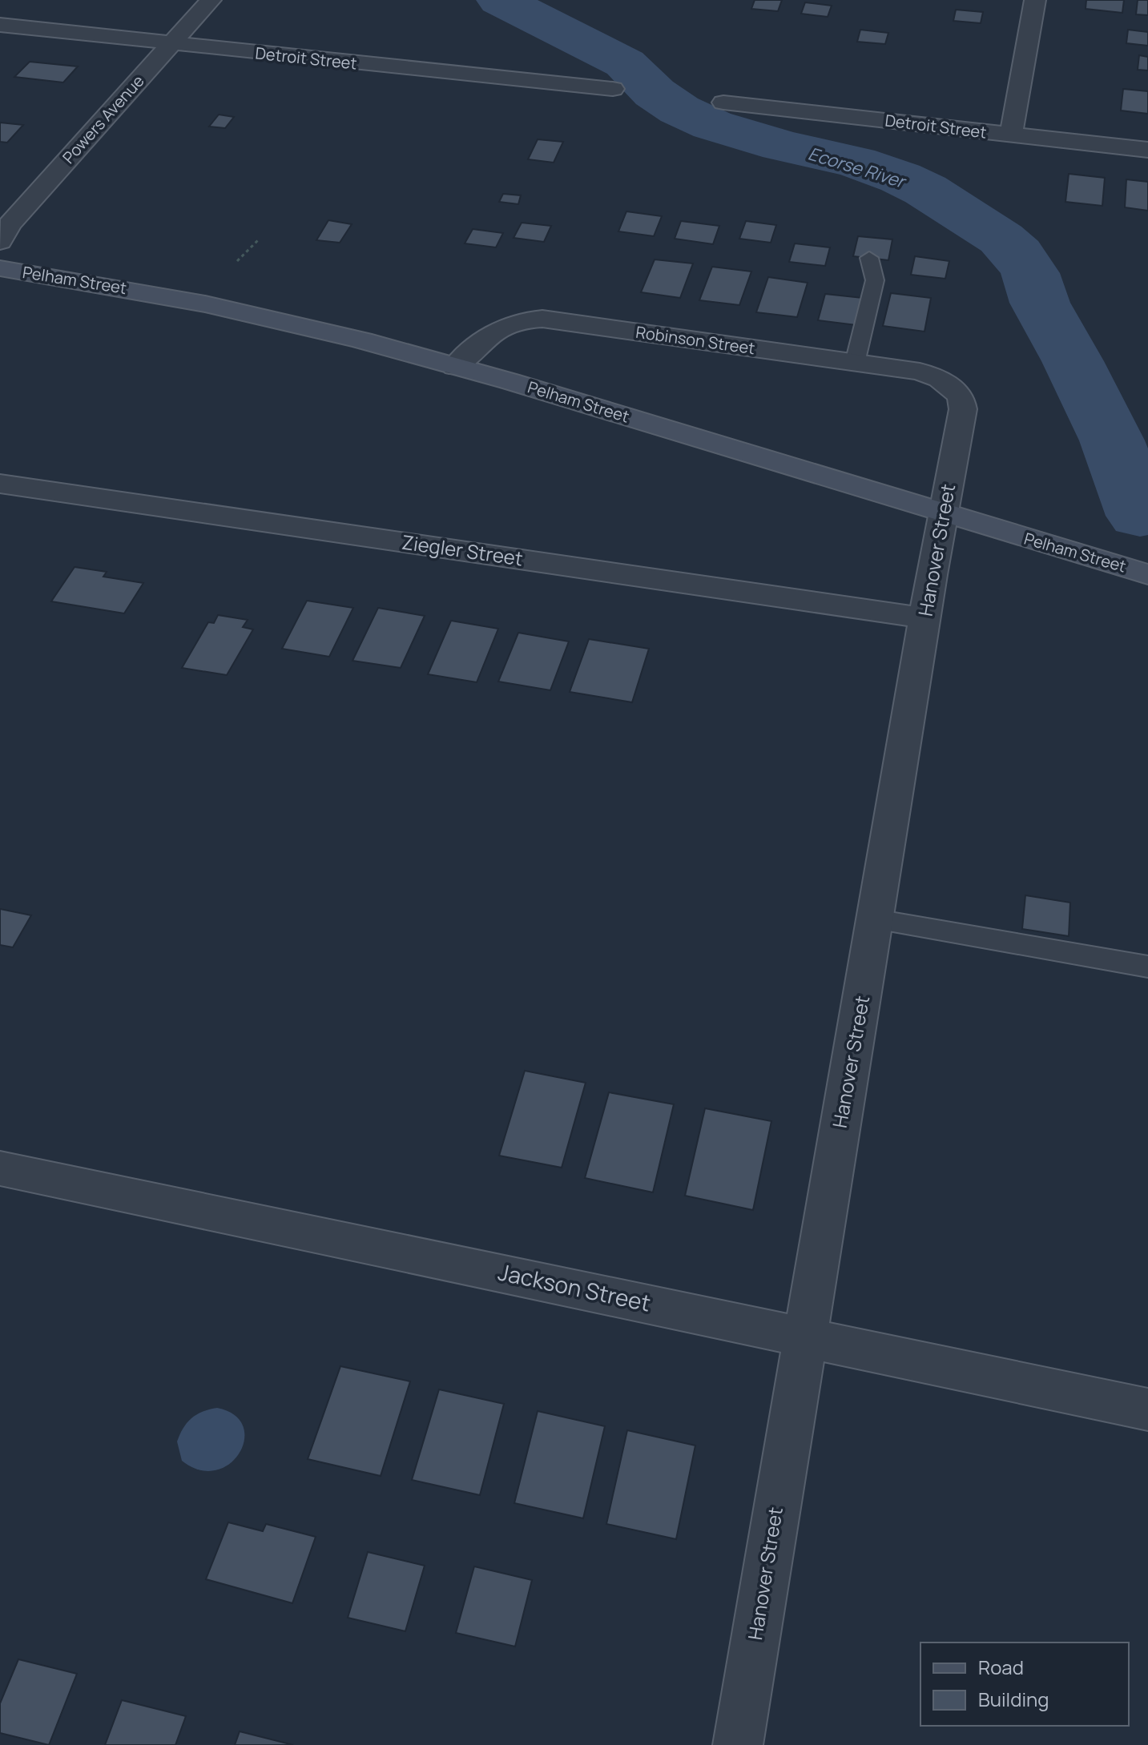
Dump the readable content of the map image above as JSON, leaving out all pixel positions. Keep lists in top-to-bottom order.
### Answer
{
  "streets": {
    "street": [
      "Detroit Street",
      "Powers Avenue",
      "Pelham Street",
      "Robinson Street",
      "Hanover Street",
      "Ziegler Street",
      "Jackson Street"
    ]
  },
  "crossings": [
    ["Detroit Street", "Powers Avenue"],
    ["Pelham Street", "Robinson Street"],
    ["Pelham Street", "Hanover Street"],
    ["Robinson Street", "Hanover Street"],
    ["Hanover Street", "Ziegler Street"],
    ["Hanover Street", "Jackson Street"]
  ],
  "water": ["Ecorse River"],
  "legend": ["Road", "Building"]
}
